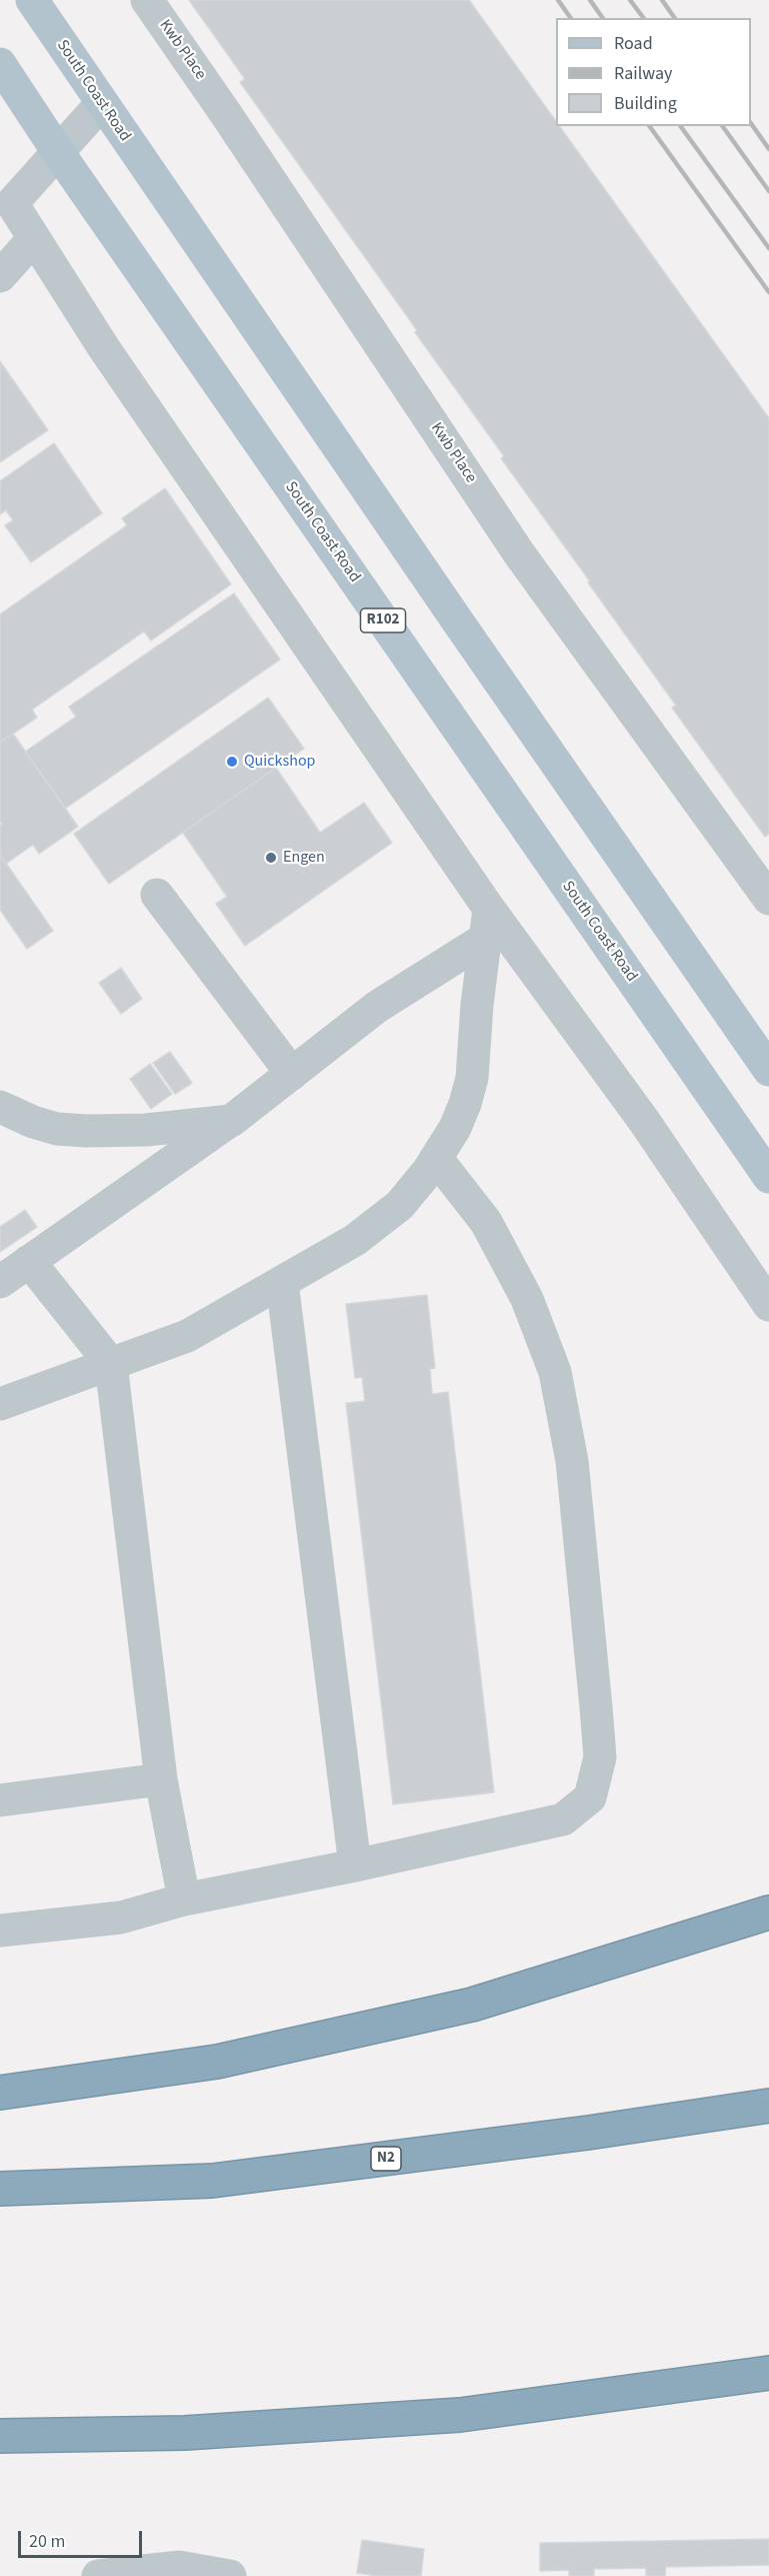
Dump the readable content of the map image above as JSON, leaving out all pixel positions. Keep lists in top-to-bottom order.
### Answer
{
  "streets": {
    "highway": ["N2"],
    "main road": ["South Coast Road", "R102"],
    "street": ["Kwb Place"]
  },
  "places": ["Quickshop", "Engen"],
  "legend": ["Road", "Railway", "Building"],
  "scale_bar": "20 m"
}
